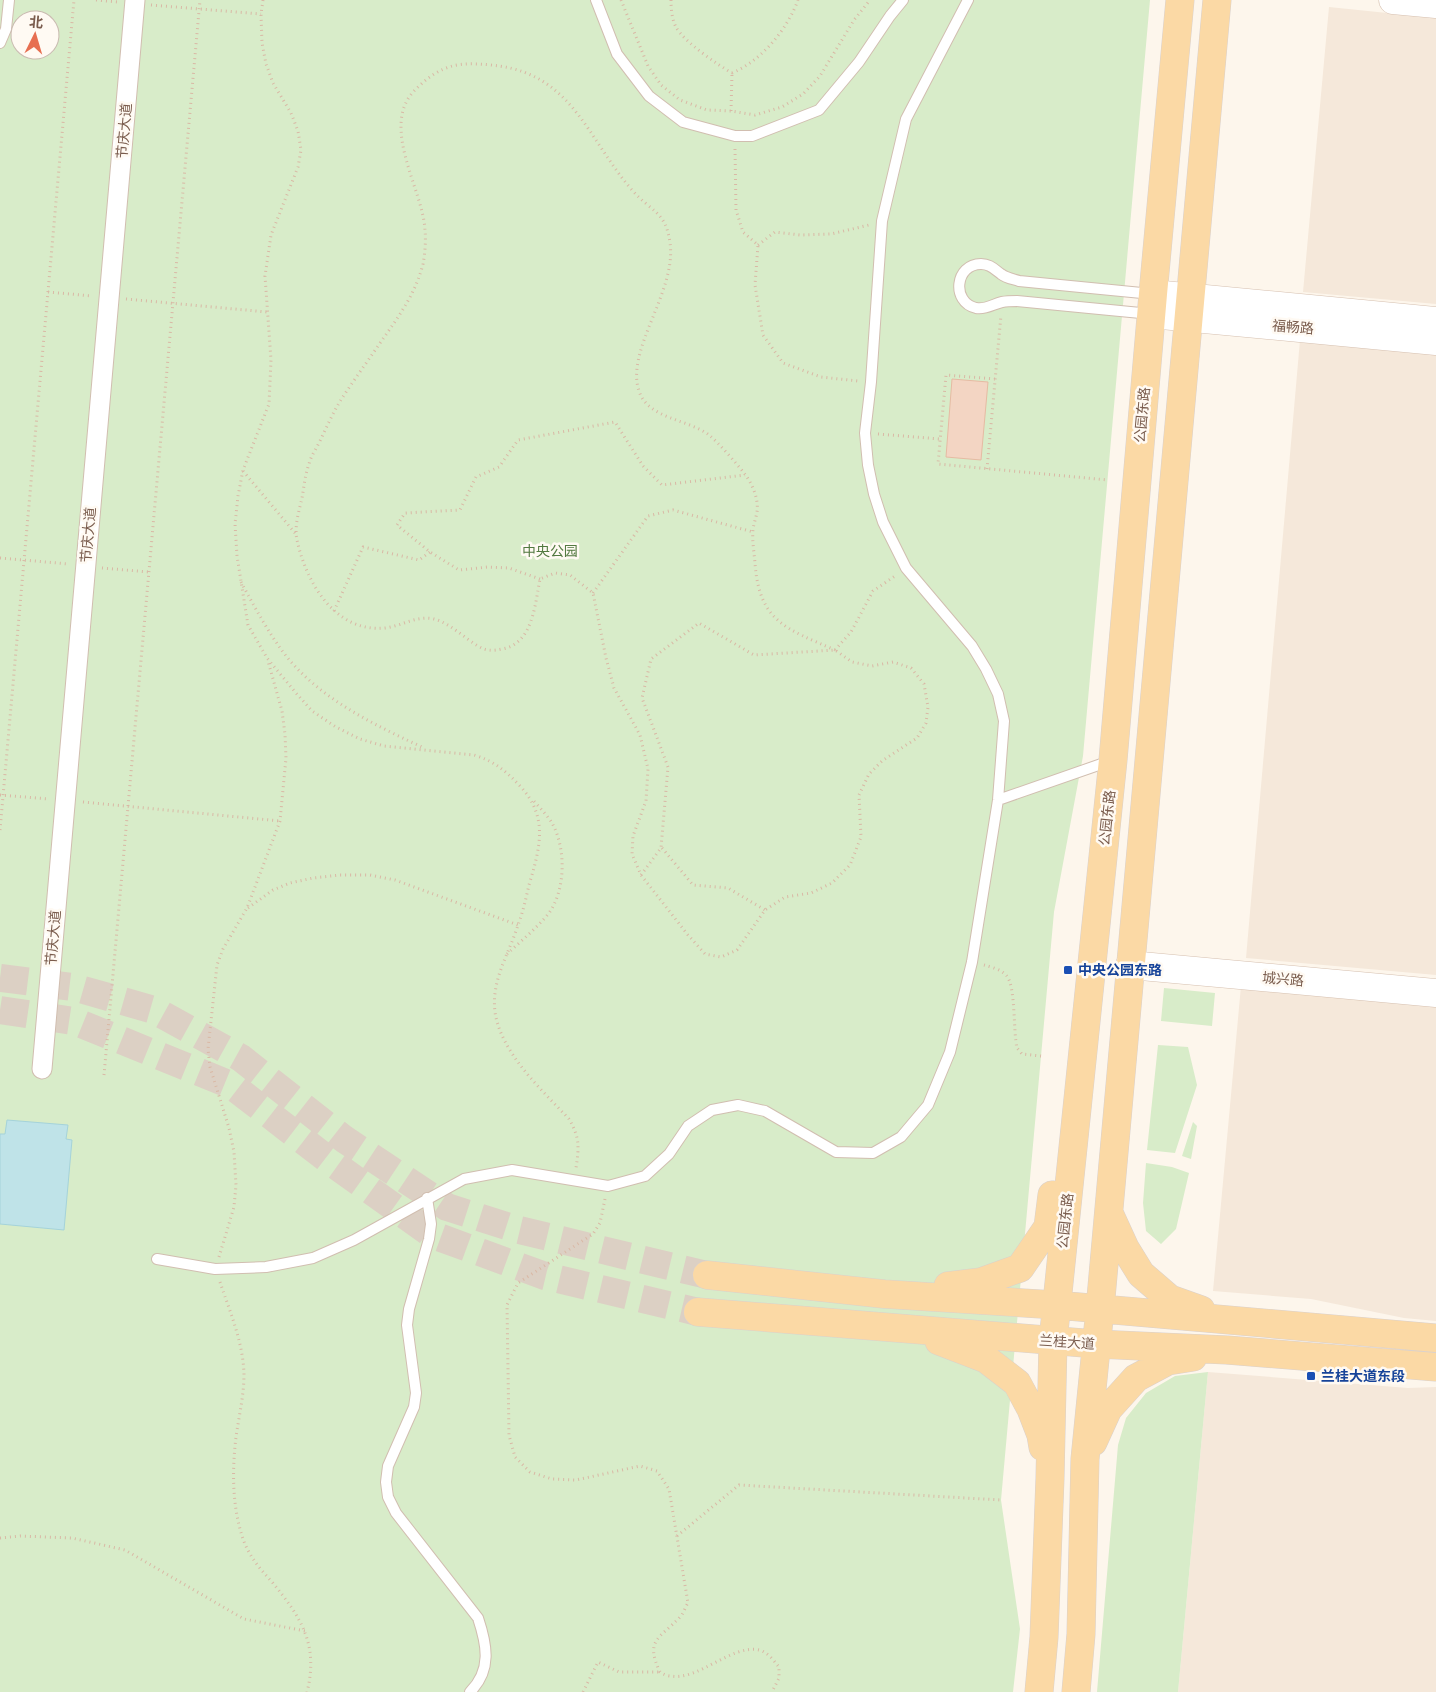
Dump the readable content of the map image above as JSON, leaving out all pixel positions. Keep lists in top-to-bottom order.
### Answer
{
  "streets": {
    "main road": [
      "福畅路",
      "公园东路",
      "城兴路",
      "兰桂大道"
    ],
    "street": ["节庆大道"]
  },
  "crossings": [
    ["福畅路", "公园东路"],
    ["公园东路", "兰桂大道"]
  ],
  "parks": ["中央公园"],
  "places": {
    "transit": ["中央公园东路", "兰桂大道东段"]
  },
  "north": "top"
}
